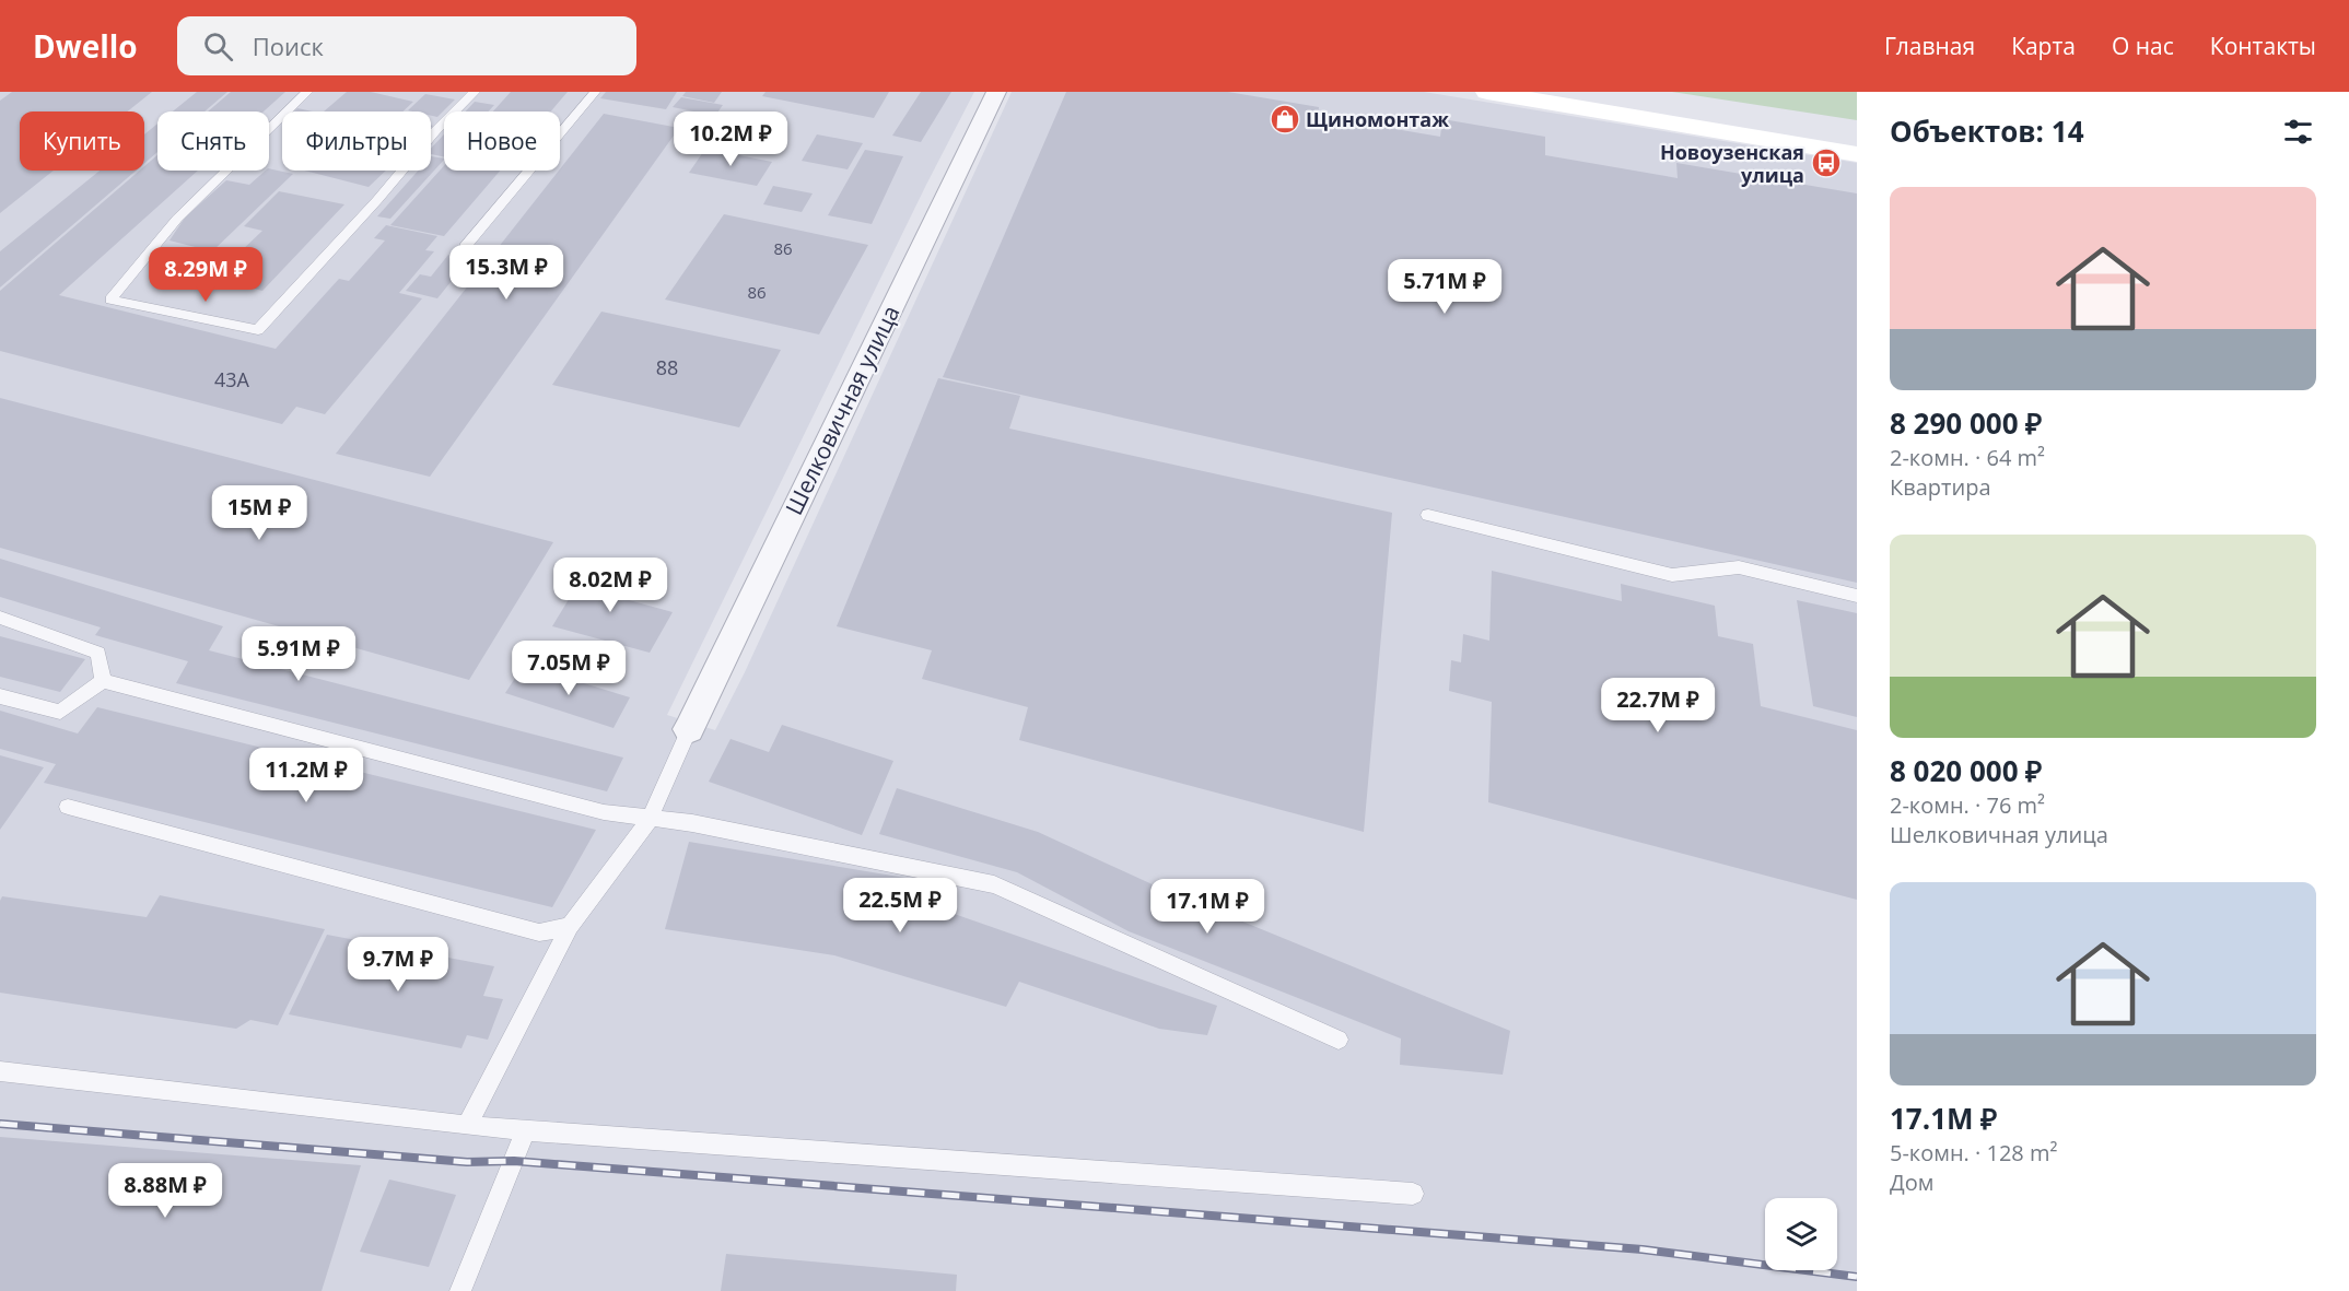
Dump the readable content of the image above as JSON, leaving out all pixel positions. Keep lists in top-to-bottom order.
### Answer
{
  "streets": {
    "street": ["Шелковичная улица"]
  },
  "places": {
    "shop": ["Щиномонтаж"],
    "bus stop": ["Новоузенская улица"]
  },
  "house_numbers": [
    "86",
    "86",
    "88",
    "43А"
  ],
  "page": {
    "header": "Dwello",
    "search": "Поиск",
    "nav": [
      "Главная",
      "Карта",
      "О нас",
      "Контакты"
    ],
    "heading": "Объектов: 14",
    "price": [
      "10.2M ₽",
      "15.3M ₽",
      "8.29M ₽",
      "5.71M ₽",
      "15M ₽",
      "8.02M ₽",
      "5.91M ₽",
      "7.05M ₽",
      "22.7M ₽",
      "11.2M ₽",
      "22.5M ₽",
      "17.1M ₽",
      "9.7M ₽",
      "8.88M ₽"
    ],
    "chip": [
      "Купить",
      "Снять",
      "Фильтры",
      "Новое"
    ],
    "list": [
      {
        "name": "8 290 000 ₽",
        "note": "2-комн. · 64 m² · Квартира"
      },
      {
        "name": "8 020 000 ₽",
        "note": "2-комн. · 76 m² · Шелковичная улица"
      },
      {
        "name": "17.1M ₽",
        "note": "5-комн. · 128 m² · Дом"
      }
    ]
  }
}
